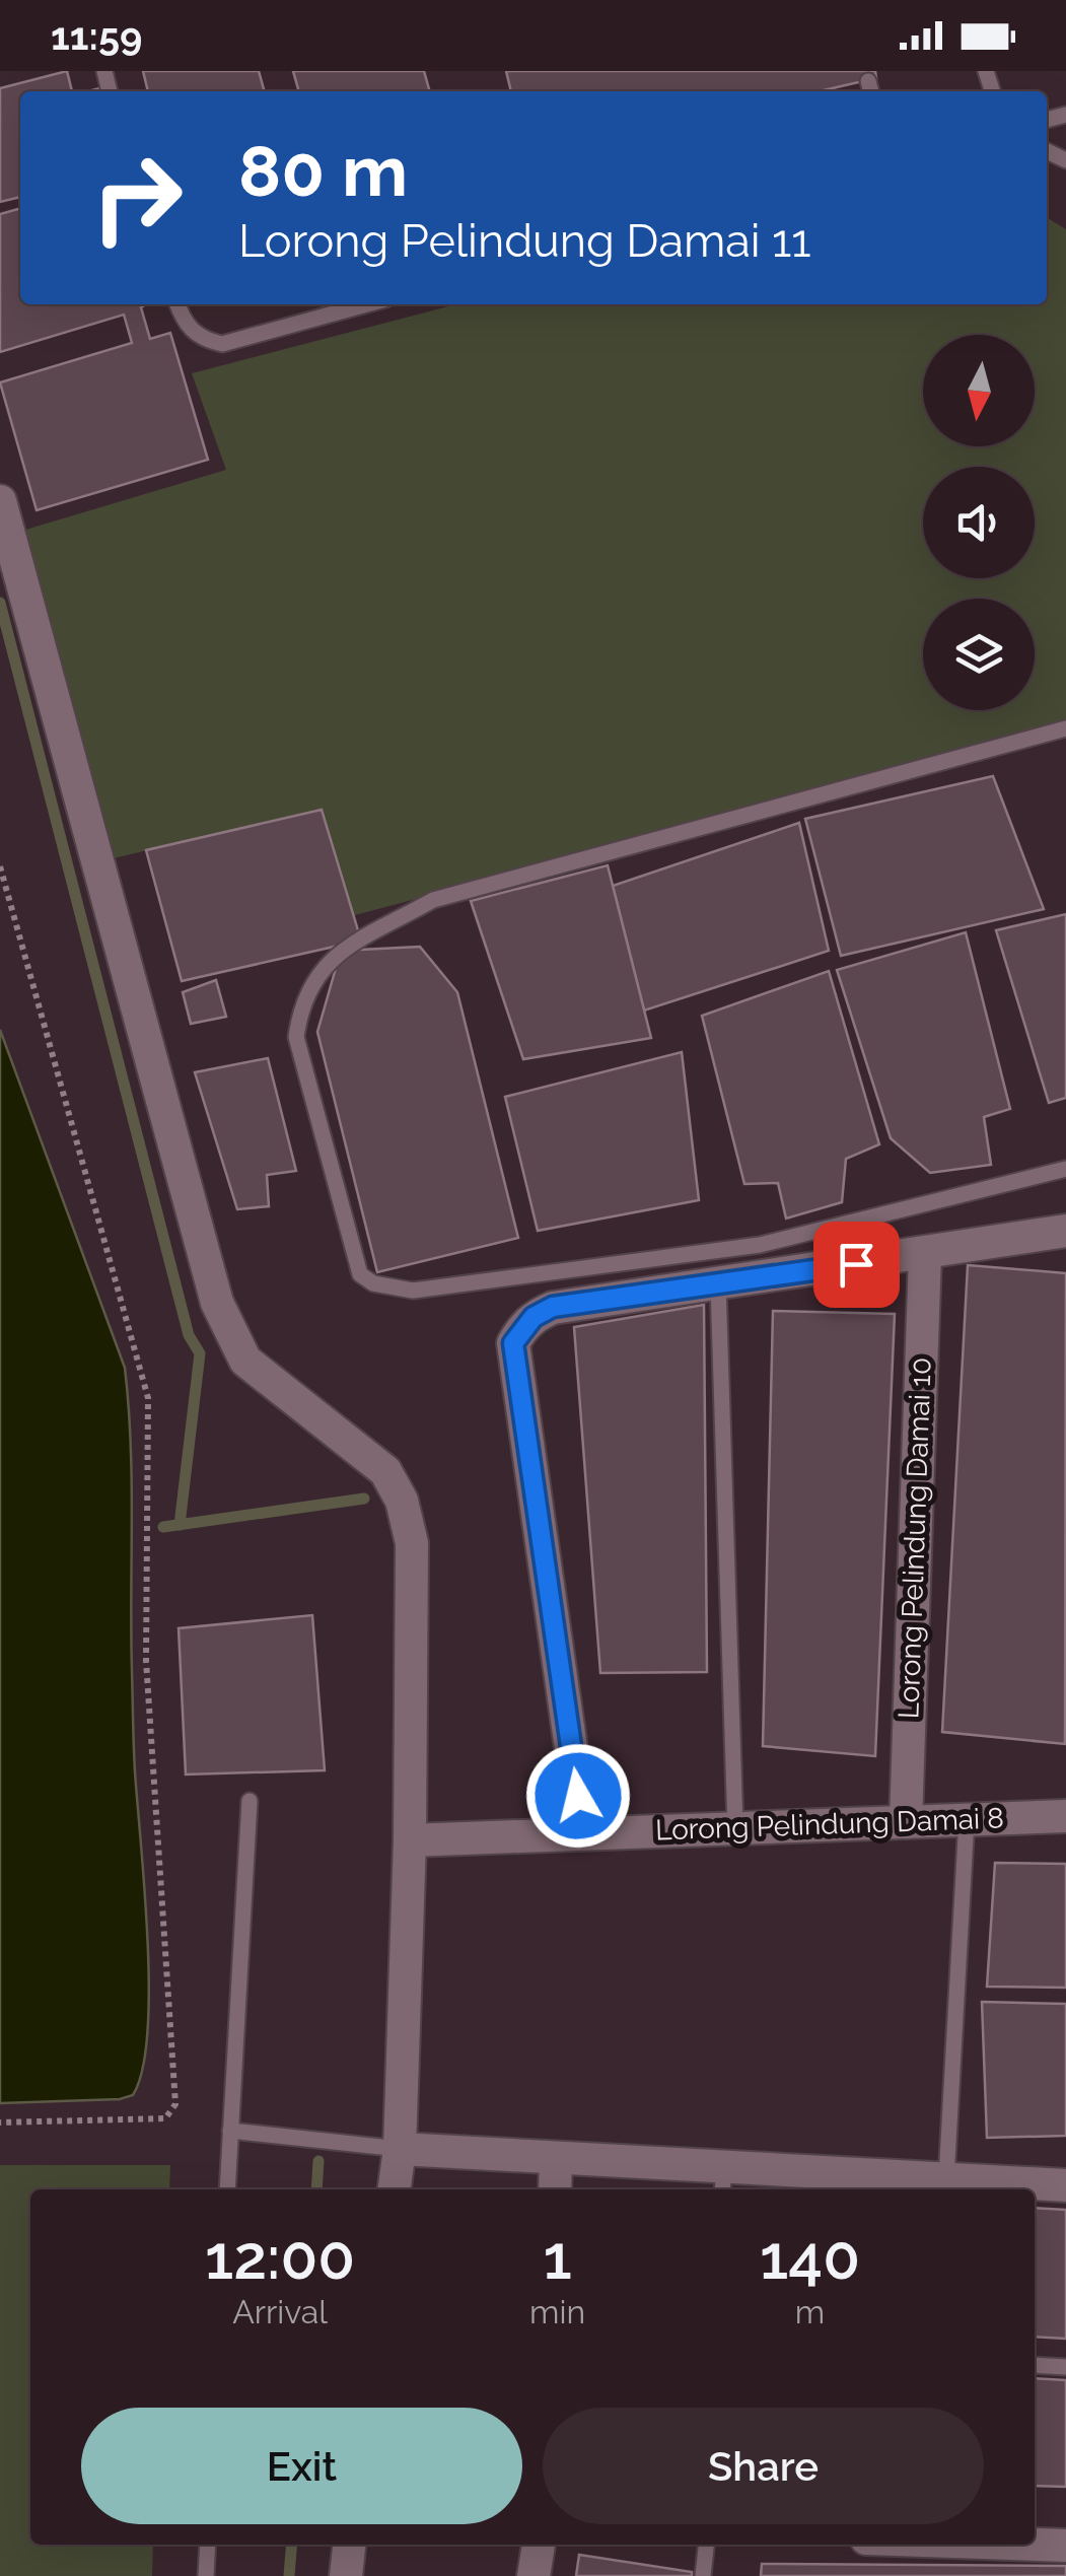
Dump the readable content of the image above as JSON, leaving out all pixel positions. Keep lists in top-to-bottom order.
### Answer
{
  "streets": {
    "street": ["Lorong Pelindung Damai 10", "Lorong Pelindung Damai 8"]
  },
  "crossings": [
    ["Lorong Pelindung Damai 10", "Lorong Pelindung Damai 8"]
  ],
  "north": "bottom",
  "page": {
    "status": "11:59",
    "turn": ["80 m", "Lorong Pelindung Damai 11"],
    "eta": [
      "12:00",
      "Arrival",
      "1",
      "min",
      "140",
      "m"
    ],
    "buttons": ["Exit", "Share"]
  }
}
